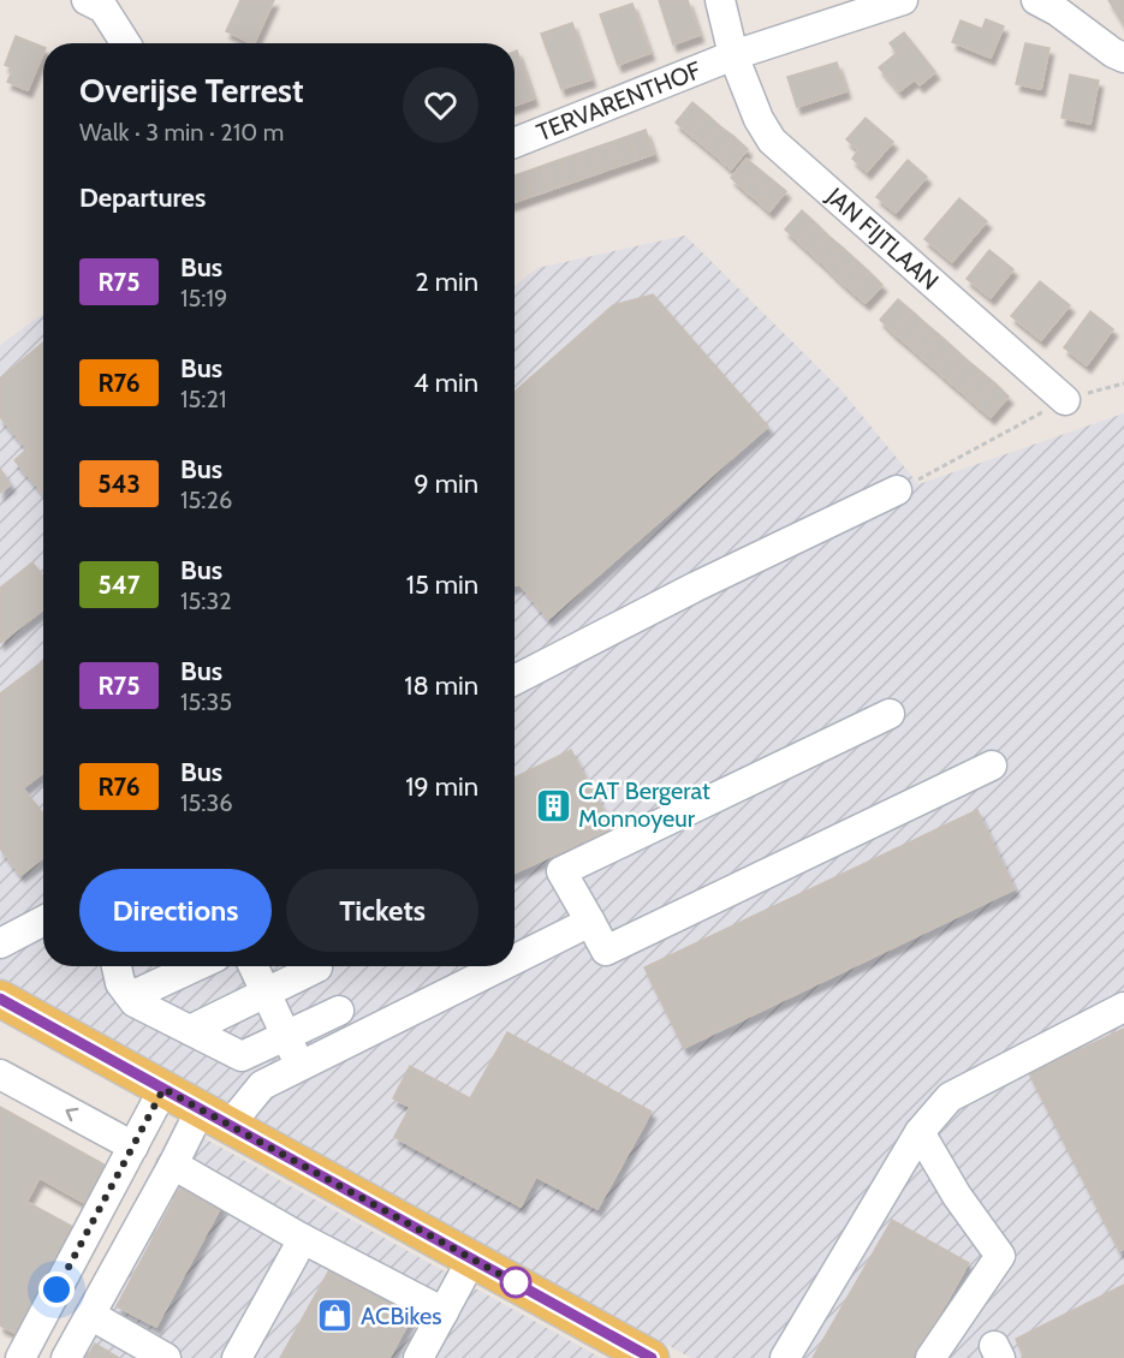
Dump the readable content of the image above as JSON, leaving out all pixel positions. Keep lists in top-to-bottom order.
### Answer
{
  "streets": {
    "street": ["TERVARENTHOF", "JAN FIJTLAAN"]
  },
  "crossings": [
    ["TERVARENTHOF", "JAN FIJTLAAN"]
  ],
  "places": {
    "building": ["CAT Bergerat Monnoyeur"],
    "shop": ["ACBikes"]
  },
  "lines": ["bus line R75"],
  "page": {
    "heading": [
      ["Overijse Terrest", "Walk · 3 min · 210 m"],
      "Departures"
    ],
    "list": [
      {
        "mark": "R75",
        "name": "Bus",
        "note": "15:19",
        "value": "2 min"
      },
      {
        "mark": "R76",
        "name": "Bus",
        "note": "15:21",
        "value": "4 min"
      },
      {
        "mark": "543",
        "name": "Bus",
        "note": "15:26",
        "value": "9 min"
      },
      {
        "mark": "547",
        "name": "Bus",
        "note": "15:32",
        "value": "15 min"
      },
      {
        "mark": "R75",
        "name": "Bus",
        "note": "15:35",
        "value": "18 min"
      },
      {
        "mark": "R76",
        "name": "Bus",
        "note": "15:36",
        "value": "19 min"
      }
    ],
    "buttons": ["Directions", "Tickets"]
  }
}
